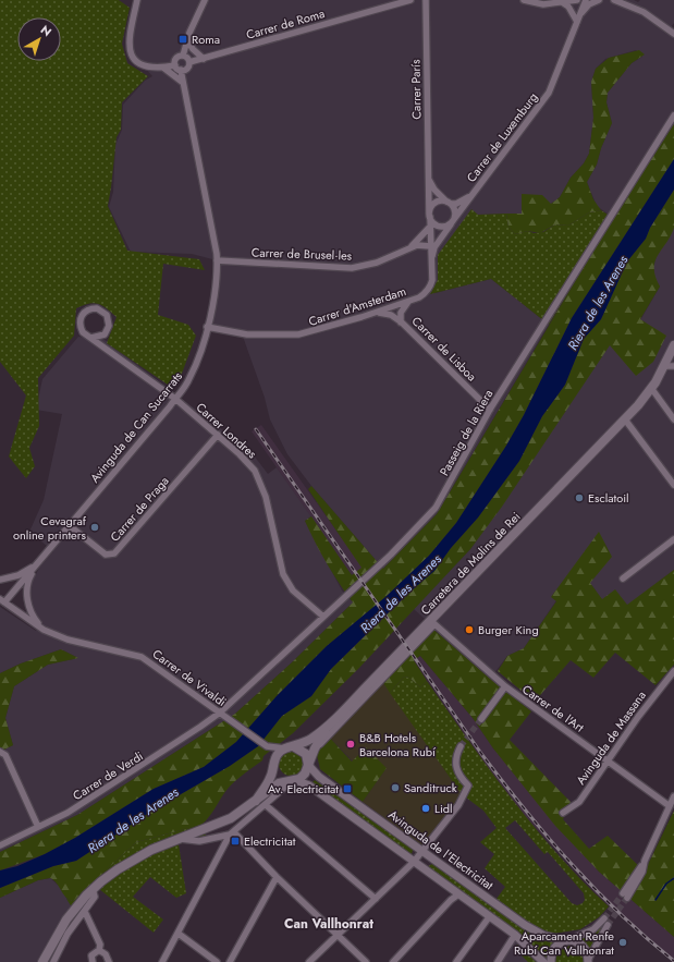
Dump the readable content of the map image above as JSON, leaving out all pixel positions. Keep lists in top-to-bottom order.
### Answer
{
  "streets": {
    "main road": ["Carretera de Molins de Rei"],
    "street": [
      "Carrer de Roma",
      "Carrer París",
      "Carrer de Luxemburg",
      "Carrer de Brusel·les",
      "Carrer d'Amsterdam",
      "Carrer de Lisboa",
      "Avinguda de Can Sucarrats",
      "Carrer Londres",
      "Passeig de la Riera",
      "Carrer de Praga",
      "Carrer de Vivaldi",
      "Carrer de l'Art",
      "Avinguda de Massana",
      "Carrer de Verdi",
      "Avinguda de l'Electricitat"
    ]
  },
  "crossings": [
    ["Carrer de Roma", "Avinguda de Can Sucarrats"],
    ["Carrer París", "Carrer de Luxemburg"],
    ["Carrer París", "Carrer d'Amsterdam"],
    ["Carrer de Luxemburg", "Carrer d'Amsterdam"],
    ["Carrer de Brusel·les", "Carrer d'Amsterdam"],
    ["Carrer de Brusel·les", "Avinguda de Can Sucarrats"],
    ["Carrer d'Amsterdam", "Carrer de Lisboa"],
    ["Carrer d'Amsterdam", "Avinguda de Can Sucarrats"],
    ["Carrer de Lisboa", "Passeig de la Riera"],
    ["Avinguda de Can Sucarrats", "Carrer Londres"],
    ["Avinguda de Can Sucarrats", "Carrer de Praga"],
    ["Avinguda de Can Sucarrats", "Carrer de Vivaldi"],
    ["Carrer Londres", "Passeig de la Riera"],
    ["Carrer Londres", "Carrer de Praga"],
    ["Passeig de la Riera", "Carrer de Vivaldi"],
    ["Passeig de la Riera", "Carrer de Verdi"],
    ["Carretera de Molins de Rei", "Carrer de Vivaldi"],
    ["Carretera de Molins de Rei", "Carrer de l'Art"],
    ["Carretera de Molins de Rei", "Avinguda de l'Electricitat"],
    ["Carrer de Vivaldi", "Carrer de Verdi"],
    ["Carrer de Vivaldi", "Avinguda de l'Electricitat"],
    ["Carrer de l'Art", "Avinguda de Massana"]
  ],
  "districts": ["Can Vallhonrat"],
  "water": ["Riera de les Arenes"],
  "places": {
    "transit": ["Roma", "Av. Electricitat", "Electricitat"],
    "other": [
      "Esclatoil",
      "Cevagraf online printers",
      "Burger King",
      "B&B Hotels Barcelona Rubí",
      "Sanditruck",
      "Lidl",
      "Aparcament Renfe Rubí Can Vallhonrat"
    ]
  },
  "north": "top right"
}
